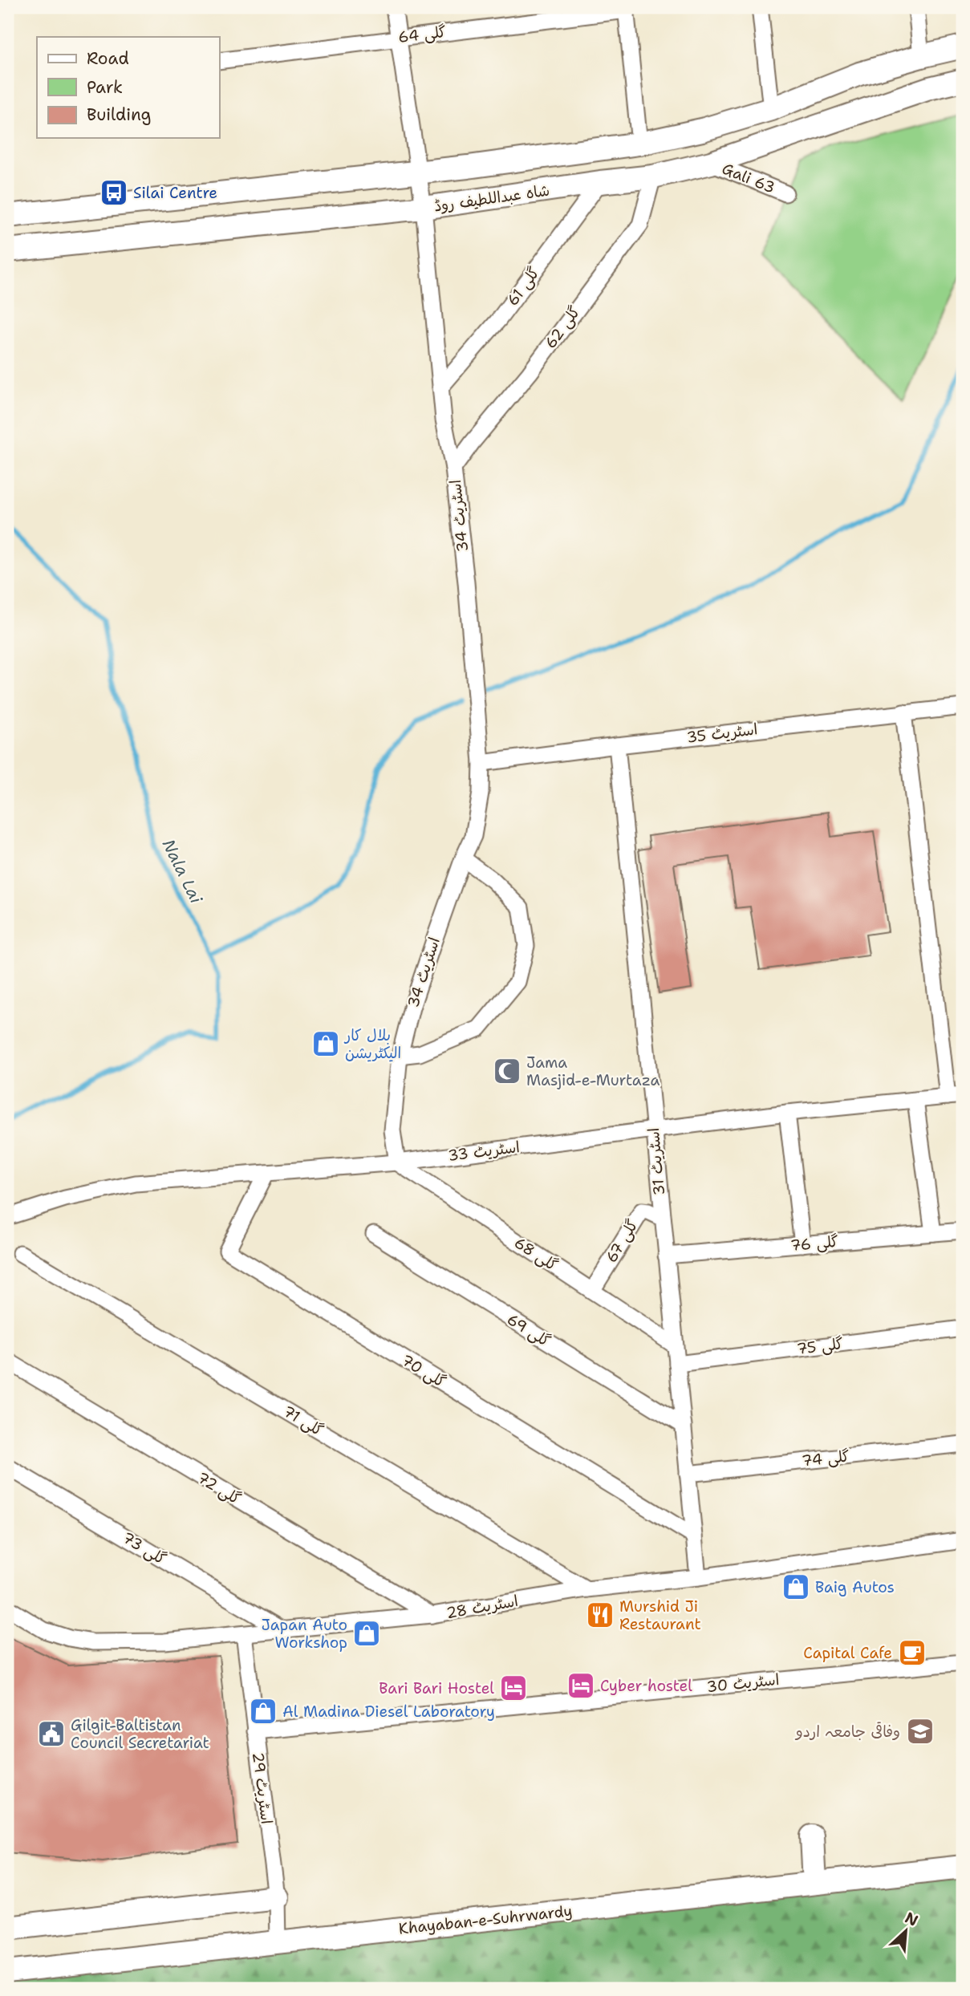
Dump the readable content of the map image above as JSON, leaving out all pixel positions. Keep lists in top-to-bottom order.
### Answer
{
  "streets": {
    "street": [
      "گلی 64",
      "Gali 63",
      "شاہ عبداللطیف روڈ",
      "گلی 61",
      "گلی 62",
      "اسٹریٹ 34",
      "اسٹریٹ 35",
      "اسٹریٹ 33",
      "اسٹریٹ 31",
      "گلی 67",
      "گلی 76",
      "گلی 68",
      "گلی 69",
      "گلی 75",
      "گلی 70",
      "گلی 71",
      "گلی 74",
      "گلی 72",
      "گلی 73",
      "اسٹریٹ 28",
      "اسٹریٹ 30",
      "اسٹریٹ 29",
      "Khayaban-e-Suhrwardy"
    ]
  },
  "crossings": [
    ["گلی 64", "اسٹریٹ 34"],
    ["Gali 63", "شاہ عبداللطیف روڈ"],
    ["شاہ عبداللطیف روڈ", "گلی 61"],
    ["شاہ عبداللطیف روڈ", "گلی 62"],
    ["شاہ عبداللطیف روڈ", "اسٹریٹ 34"],
    ["گلی 61", "اسٹریٹ 34"],
    ["گلی 62", "اسٹریٹ 34"],
    ["اسٹریٹ 34", "اسٹریٹ 35"],
    ["اسٹریٹ 34", "اسٹریٹ 33"],
    ["اسٹریٹ 34", "گلی 68"],
    ["اسٹریٹ 35", "اسٹریٹ 31"],
    ["اسٹریٹ 33", "اسٹریٹ 31"],
    ["اسٹریٹ 33", "گلی 68"],
    ["اسٹریٹ 33", "گلی 70"],
    ["اسٹریٹ 31", "گلی 67"],
    ["اسٹریٹ 31", "گلی 76"],
    ["اسٹریٹ 31", "گلی 68"],
    ["اسٹریٹ 31", "گلی 69"],
    ["اسٹریٹ 31", "گلی 75"],
    ["اسٹریٹ 31", "گلی 70"],
    ["اسٹریٹ 31", "گلی 74"],
    ["اسٹریٹ 31", "اسٹریٹ 28"],
    ["گلی 67", "گلی 68"],
    ["گلی 71", "اسٹریٹ 28"],
    ["گلی 72", "اسٹریٹ 28"],
    ["گلی 73", "اسٹریٹ 28"],
    ["اسٹریٹ 28", "اسٹریٹ 29"],
    ["اسٹریٹ 30", "اسٹریٹ 29"],
    ["اسٹریٹ 29", "Khayaban-e-Suhrwardy"]
  ],
  "water": ["Nala Lai"],
  "places": {
    "bus stop": ["Silai Centre"],
    "shop": [
      "بلال کار الیکٹریشن",
      "Baig Autos",
      "Japan Auto Workshop",
      "Al Madina Diesel Laboratory"
    ],
    "mosque": ["Jama Masjid-e-Murtaza"],
    "restaurant": ["Murshid Ji Restaurant"],
    "cafe": ["Capital Cafe"],
    "hotel": ["Cyber hostel", "Bari Bari Hostel"],
    "school or university": ["وفاقی جامعہ اردو"],
    "public building": ["Gilgit-Baltistan Council Secretariat"]
  },
  "legend": ["Road", "Park", "Building"],
  "north": "top right"
}
